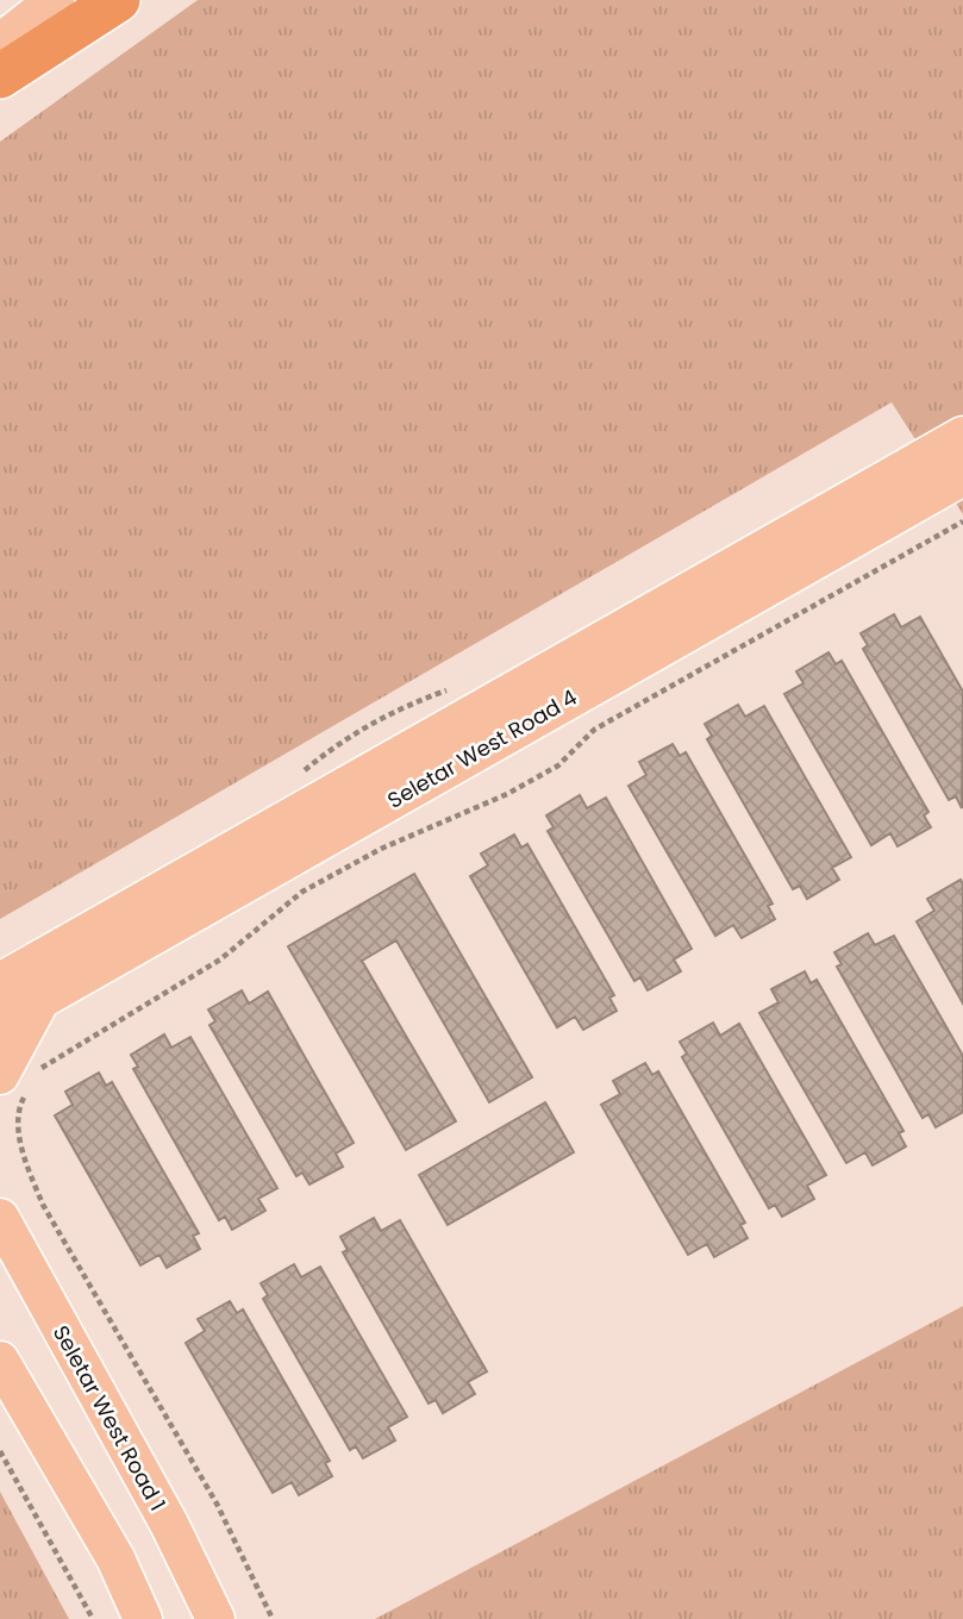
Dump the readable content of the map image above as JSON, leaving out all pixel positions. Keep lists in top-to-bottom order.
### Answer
{
  "streets": {
    "main road": ["Seletar West Road 4", "Seletar West Road 1"]
  }
}
